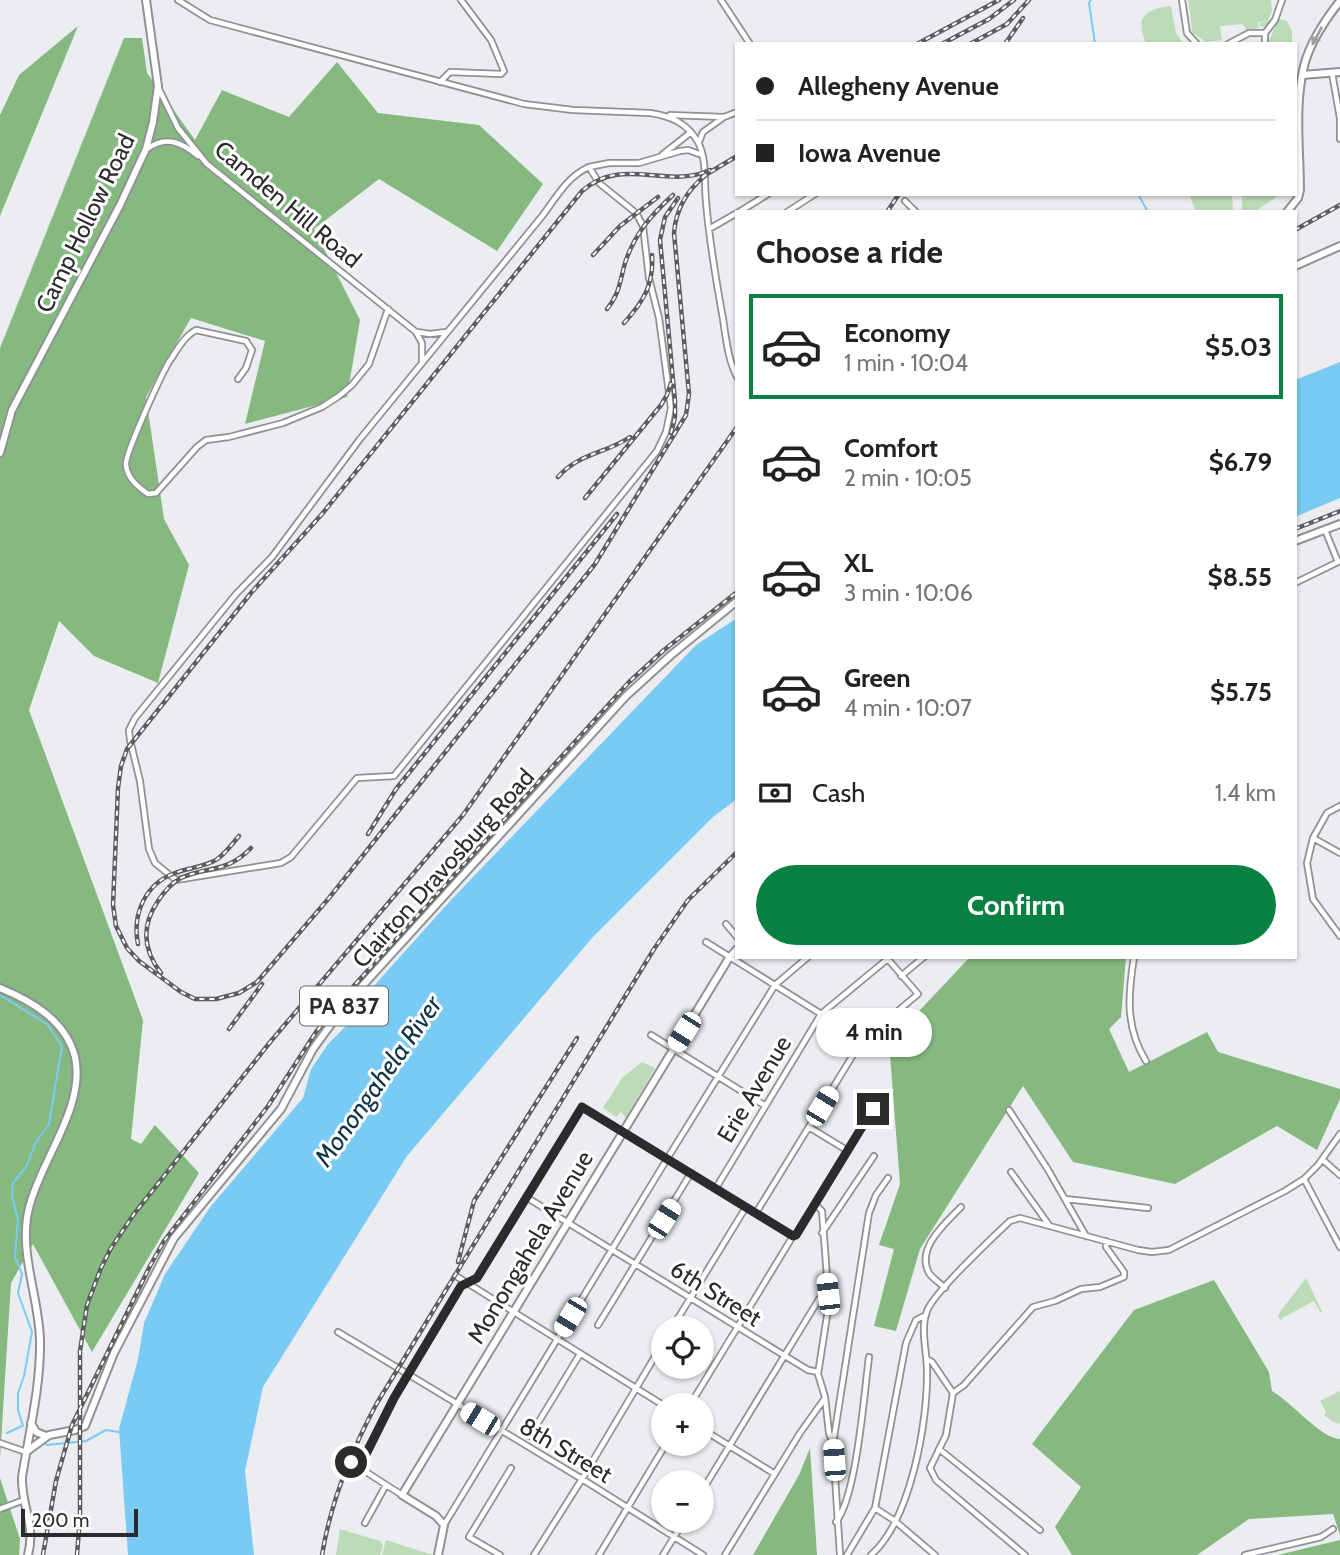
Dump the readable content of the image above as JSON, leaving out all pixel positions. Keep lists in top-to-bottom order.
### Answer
{
  "streets": {
    "main road": [
      "Camp Hollow Road",
      "Clairton Dravosburg Road",
      "PA 837",
      "Monongahela Avenue"
    ],
    "street": [
      "Camden Hill Road",
      "Erie Avenue",
      "6th Street",
      "8th Street"
    ]
  },
  "crossings": [
    ["Camden Hill Road", "Camp Hollow Road"],
    ["Monongahela Avenue", "6th Street"],
    ["Monongahela Avenue", "8th Street"]
  ],
  "water": ["Monongahela River"],
  "scale_bar": "200 m",
  "page": {
    "banner": ["Allegheny Avenue", "Iowa Avenue"],
    "heading": "Choose a ride",
    "list": [
      {
        "name": "Economy",
        "note": "1 min · 10:04",
        "value": "$5.03"
      },
      {
        "name": "Comfort",
        "note": "2 min · 10:05",
        "value": "$6.79"
      },
      {
        "name": "XL",
        "note": "3 min · 10:06",
        "value": "$8.55"
      },
      {
        "name": "Green",
        "note": "4 min · 10:07",
        "value": "$5.75"
      }
    ],
    "pay": ["Cash", "1.4 km"],
    "buttons": "Confirm",
    "bubble": "4 min",
    "map_buttons": ["+", "−"],
    "scale": "200 m"
  }
}
